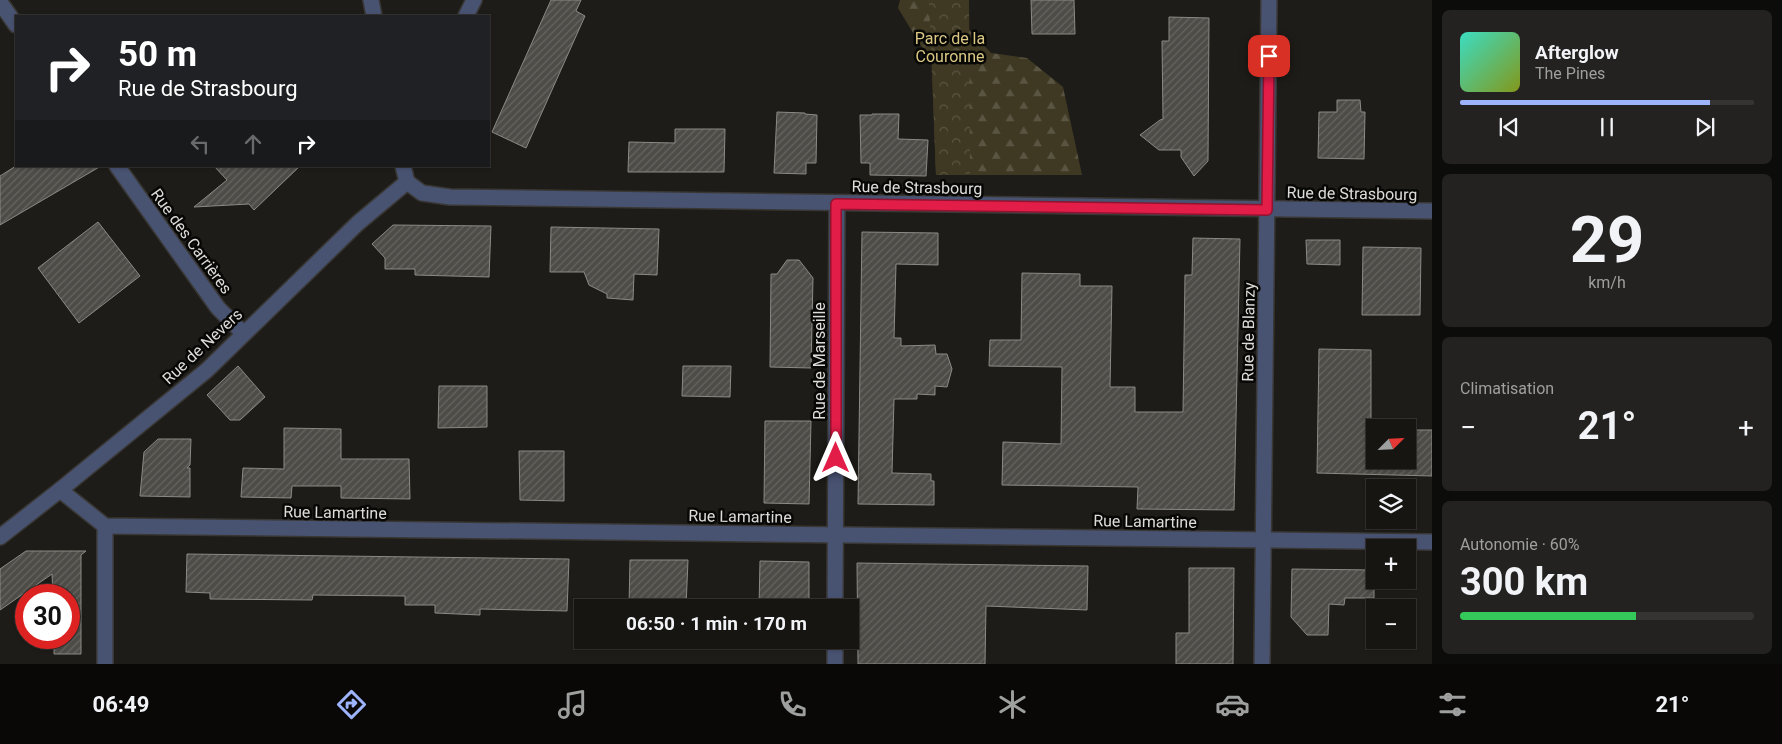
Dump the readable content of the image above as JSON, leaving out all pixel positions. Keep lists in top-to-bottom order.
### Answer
{
  "streets": {
    "street": [
      "Rue de Strasbourg",
      "Rue des Carrières",
      "Rue de Blanzy",
      "Rue de Nevers",
      "Rue de Marseille",
      "Rue Lamartine"
    ]
  },
  "crossings": [
    ["Rue de Strasbourg", "Rue de Blanzy"],
    ["Rue de Strasbourg", "Rue de Nevers"],
    ["Rue de Strasbourg", "Rue de Marseille"],
    ["Rue des Carrières", "Rue de Nevers"],
    ["Rue de Blanzy", "Rue Lamartine"],
    ["Rue de Marseille", "Rue Lamartine"]
  ],
  "parks": ["Parc de la Couronne"],
  "north": "top right",
  "page": {
    "turn": ["50 m", "Rue de Strasbourg"],
    "song": ["Afterglow", "The Pines"],
    "tile": [
      ["29", "km/h"],
      "Climatisation",
      ["Autonomie · 60%", "300 km"]
    ],
    "heat": ["−", "21°", "+"],
    "map_buttons": ["+", "−"],
    "limit": "30",
    "trip": "06:50 · 1 min · 170 m",
    "tabs": ["06:49", "21°"]
  }
}
